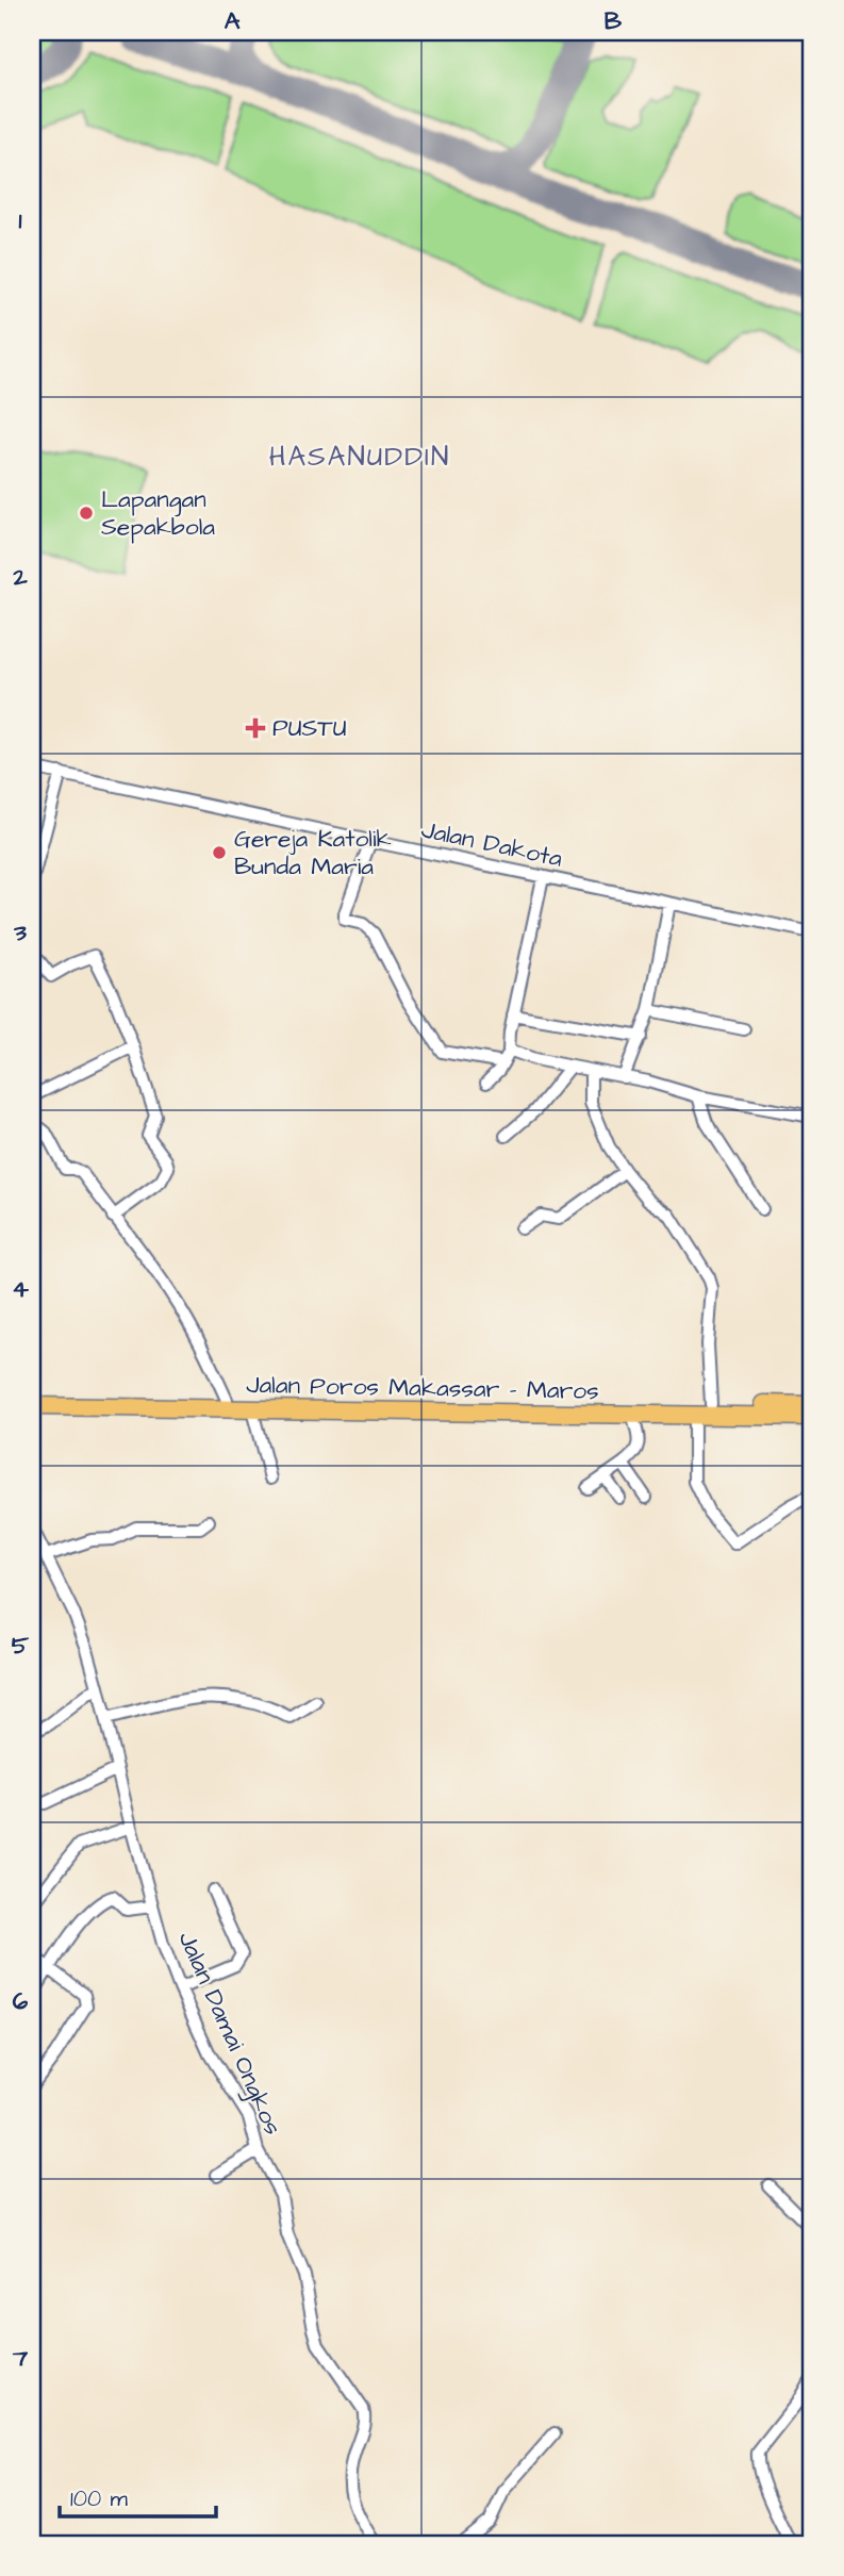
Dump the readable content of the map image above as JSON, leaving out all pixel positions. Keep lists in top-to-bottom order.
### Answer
{
  "streets": {
    "highway": ["Jalan Poros Makassar - Maros"],
    "street": ["Jalan Dakota", "Jalan Damai Ongkos"]
  },
  "districts": ["HASANUDDIN"],
  "places": {
    "other": ["Lapangan Sepakbola", "Gereja Katolik Bunda Maria"],
    "health": ["PUSTU"]
  },
  "scale_bar": "100 m",
  "grid": {
    "columns": ["A", "B"],
    "rows": [
      "1",
      "2",
      "3",
      "4",
      "5",
      "6",
      "7"
    ]
  }
}
